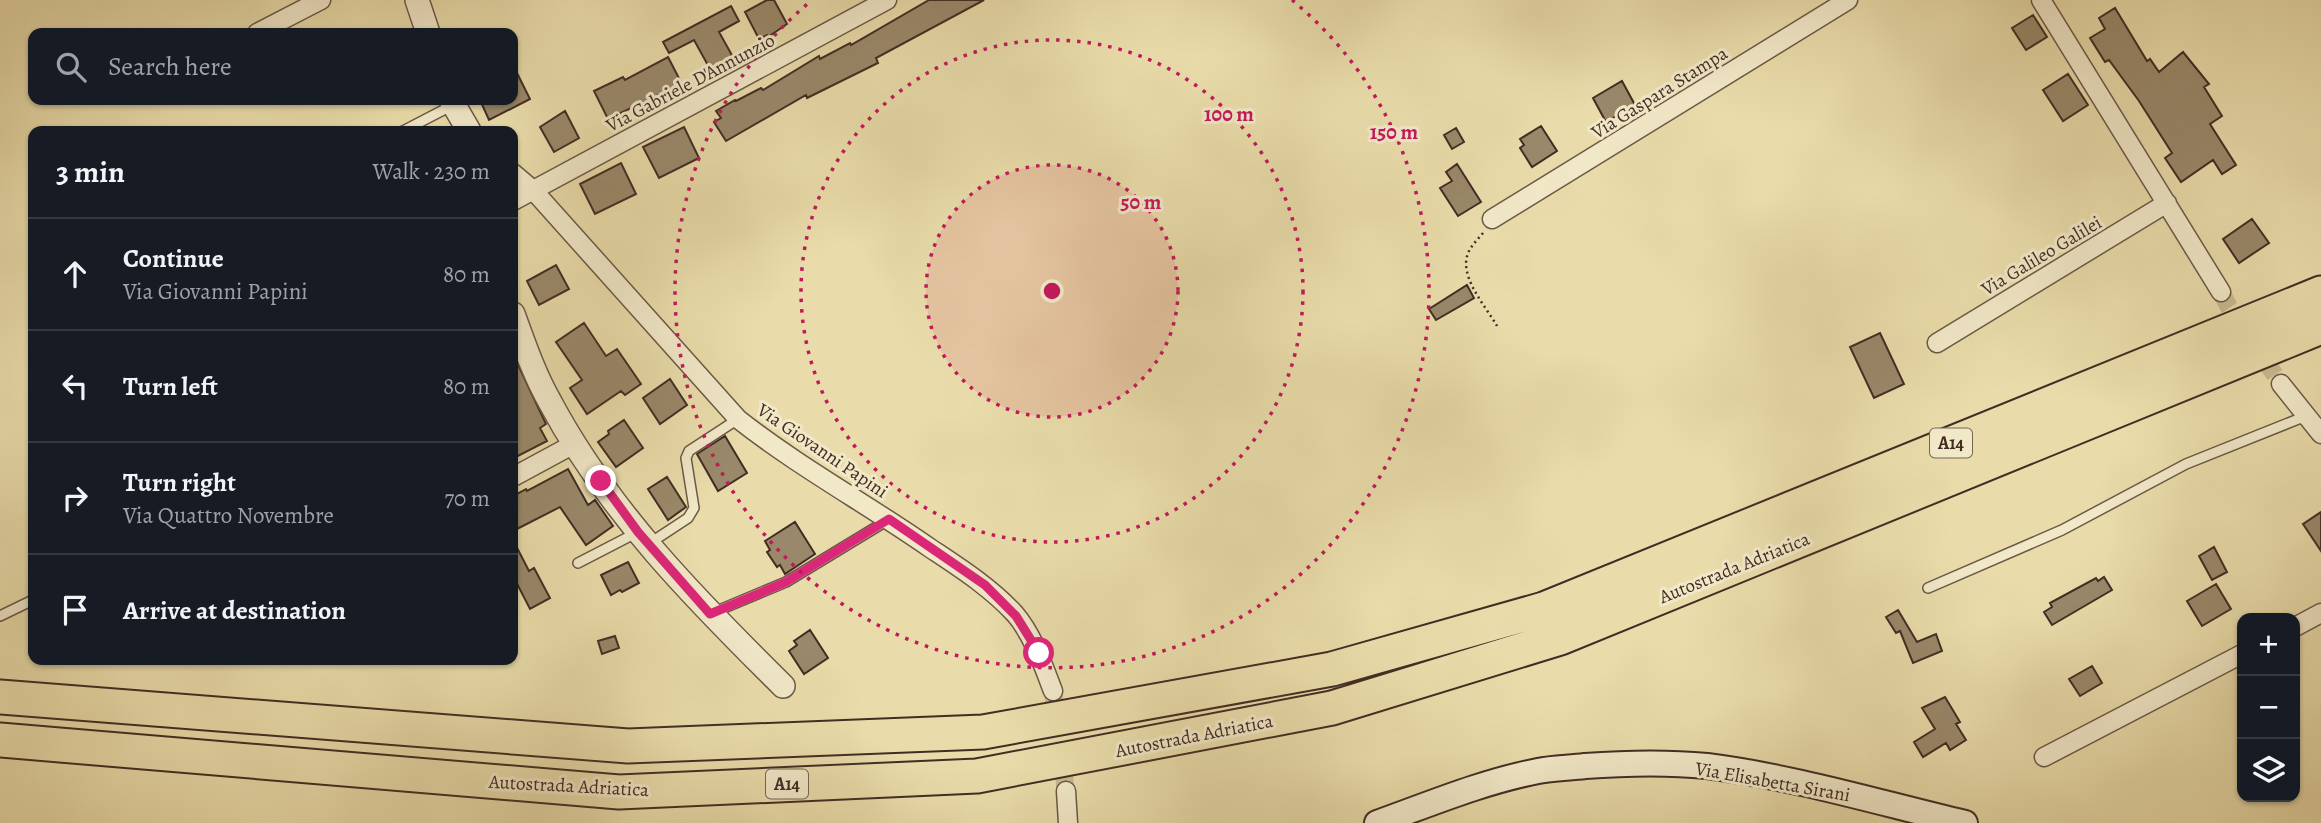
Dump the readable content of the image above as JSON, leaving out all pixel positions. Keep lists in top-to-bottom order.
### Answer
{
  "streets": {
    "highway": ["A14", "Autostrada Adriatica"],
    "main road": ["Via Elisabetta Sirani"],
    "street": [
      "Via Gabriele D'Annunzio",
      "Via Gaspara Stampa",
      "Via Galileo Galilei",
      "Via Giovanni Papini"
    ]
  },
  "crossings": [
    ["Via Gabriele D'Annunzio", "Via Giovanni Papini"]
  ],
  "page": {
    "search": "Search here",
    "heading": ["3 min", "Walk · 230 m"],
    "list": [
      ["Continue", "Via Giovanni Papini", "80 m"],
      ["Turn left", "80 m"],
      ["Turn right", "Via Quattro Novembre", "70 m"],
      "Arrive at destination"
    ],
    "map_buttons": ["+", "−"]
  },
  "rings": ["100 m", "150 m", "50 m"]
}
